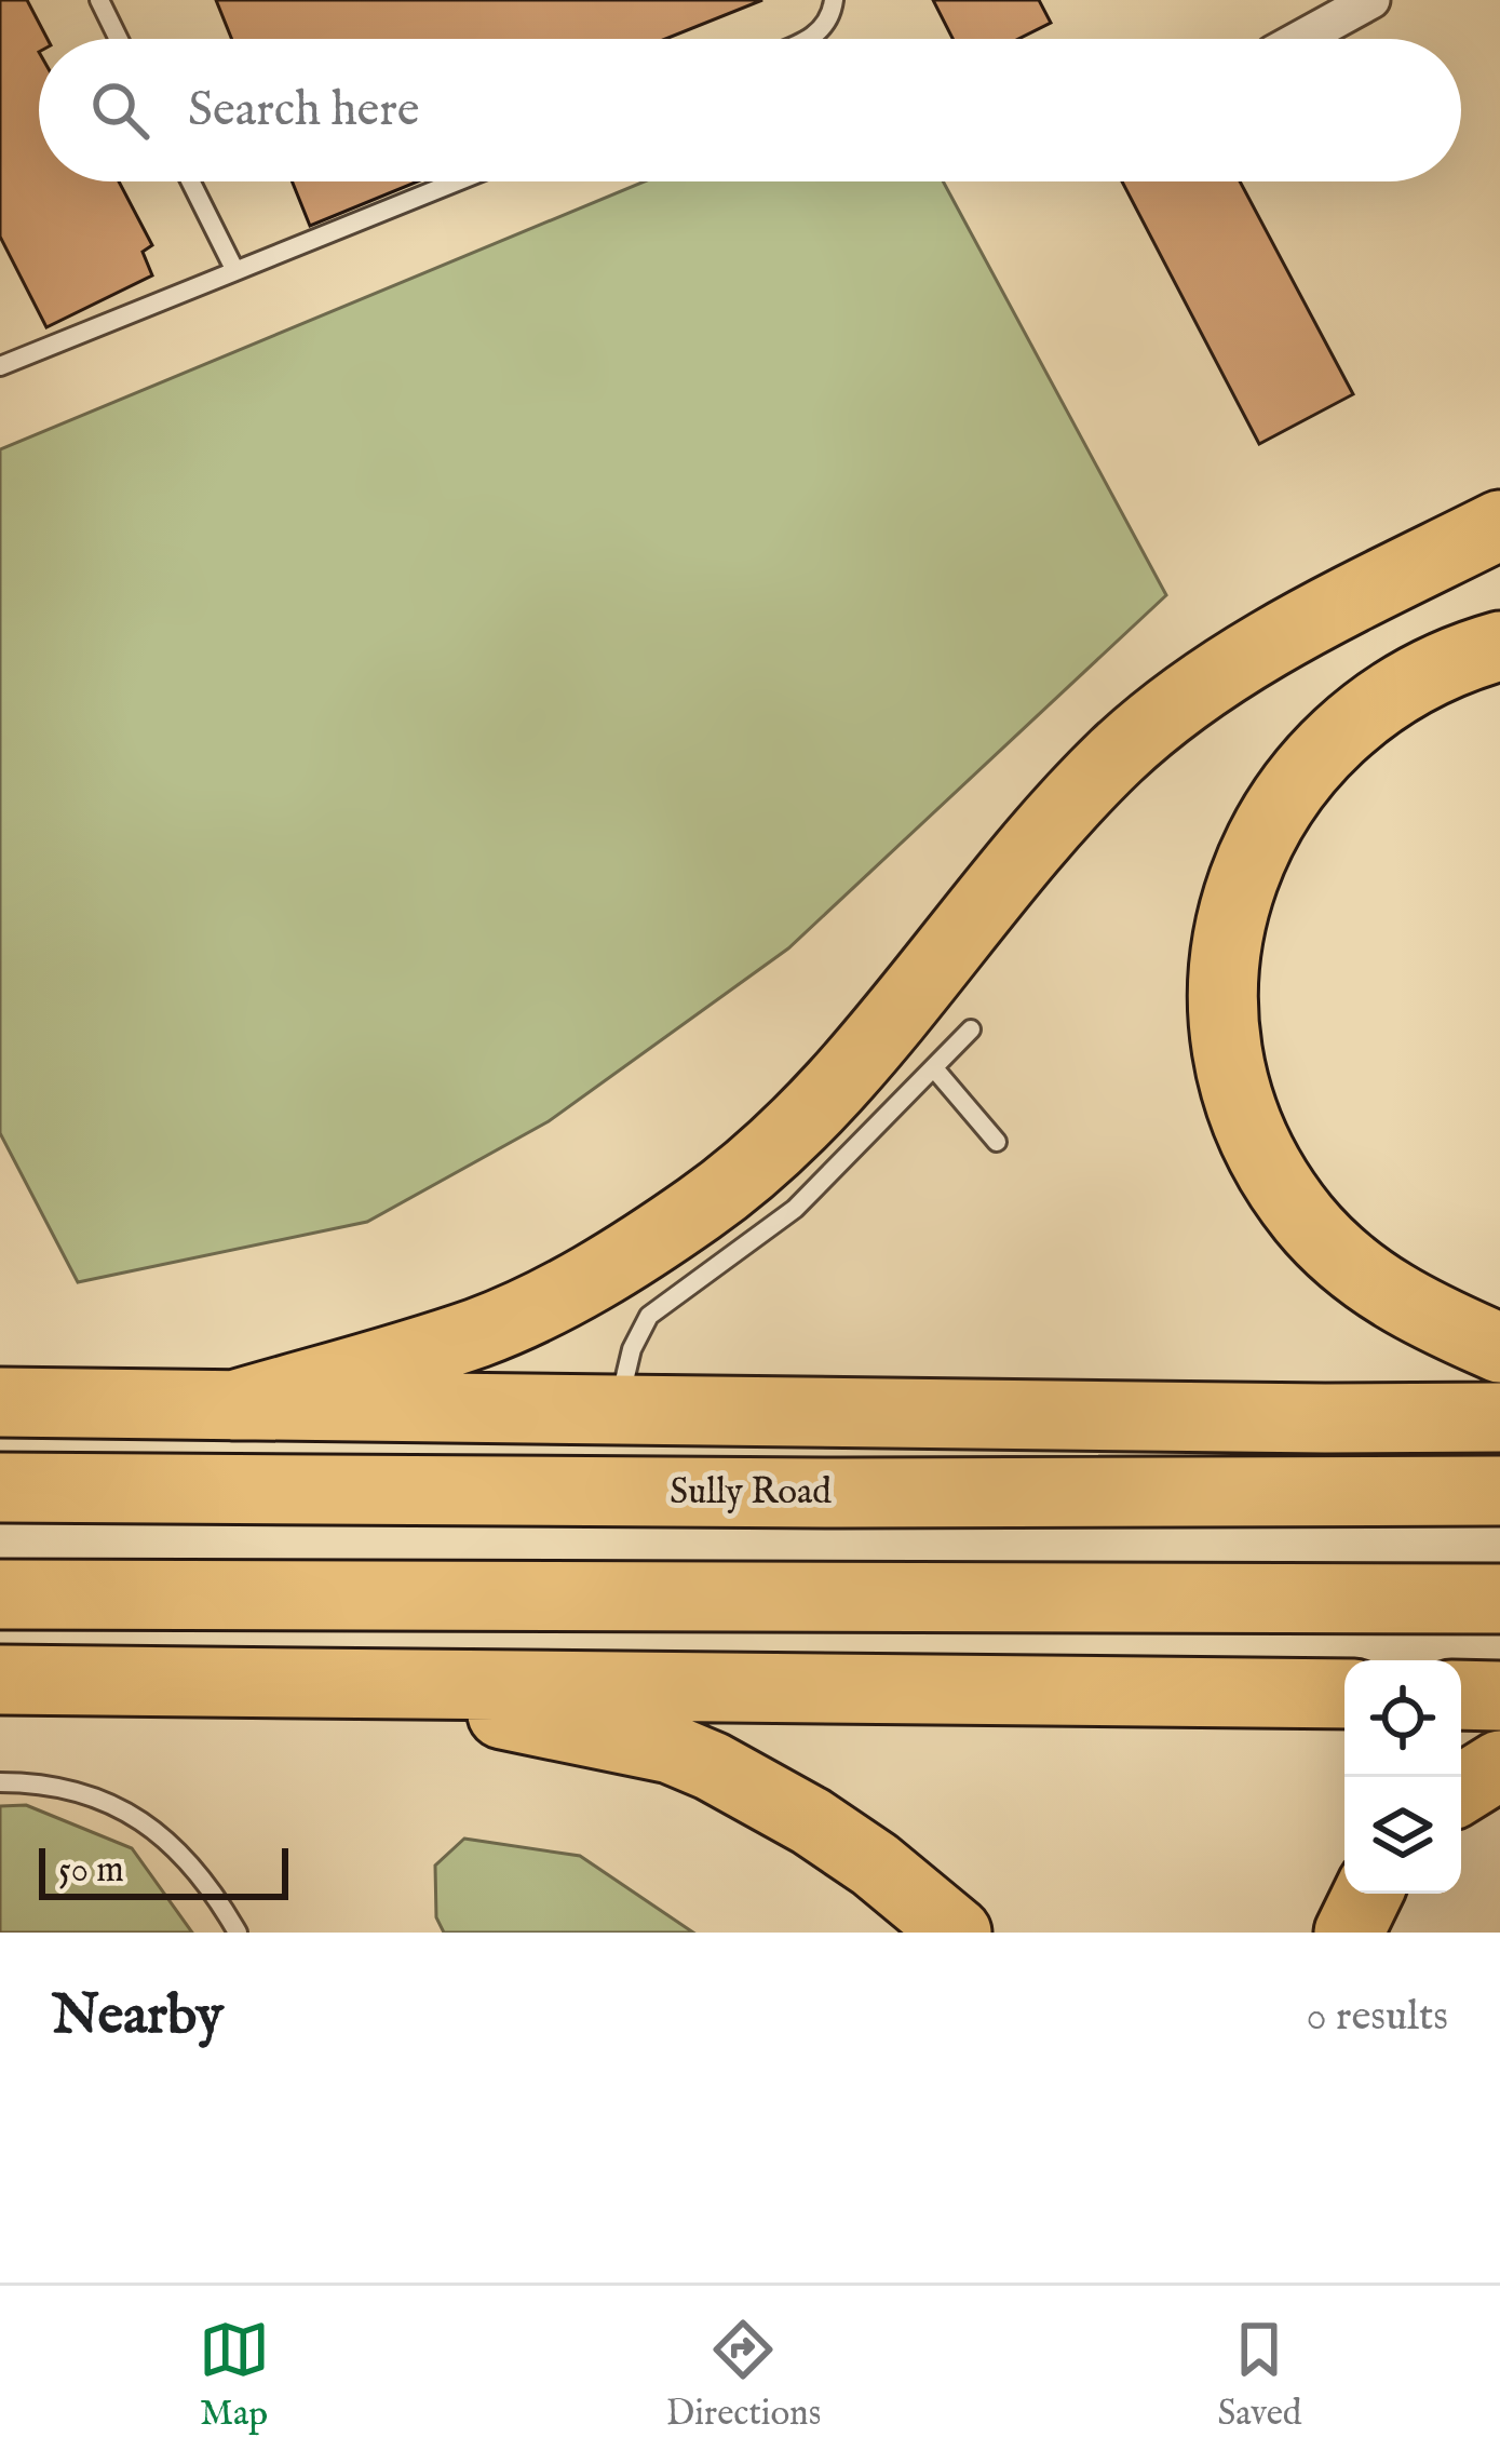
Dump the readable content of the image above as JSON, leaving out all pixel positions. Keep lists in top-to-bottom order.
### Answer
{
  "streets": {
    "highway": ["Sully Road"]
  },
  "scale_bar": "50 m",
  "page": {
    "search": "Search here",
    "scale": "50 m",
    "heading": ["Nearby", "0 results"],
    "nav": ["Map", "Directions", "Saved"]
  }
}
